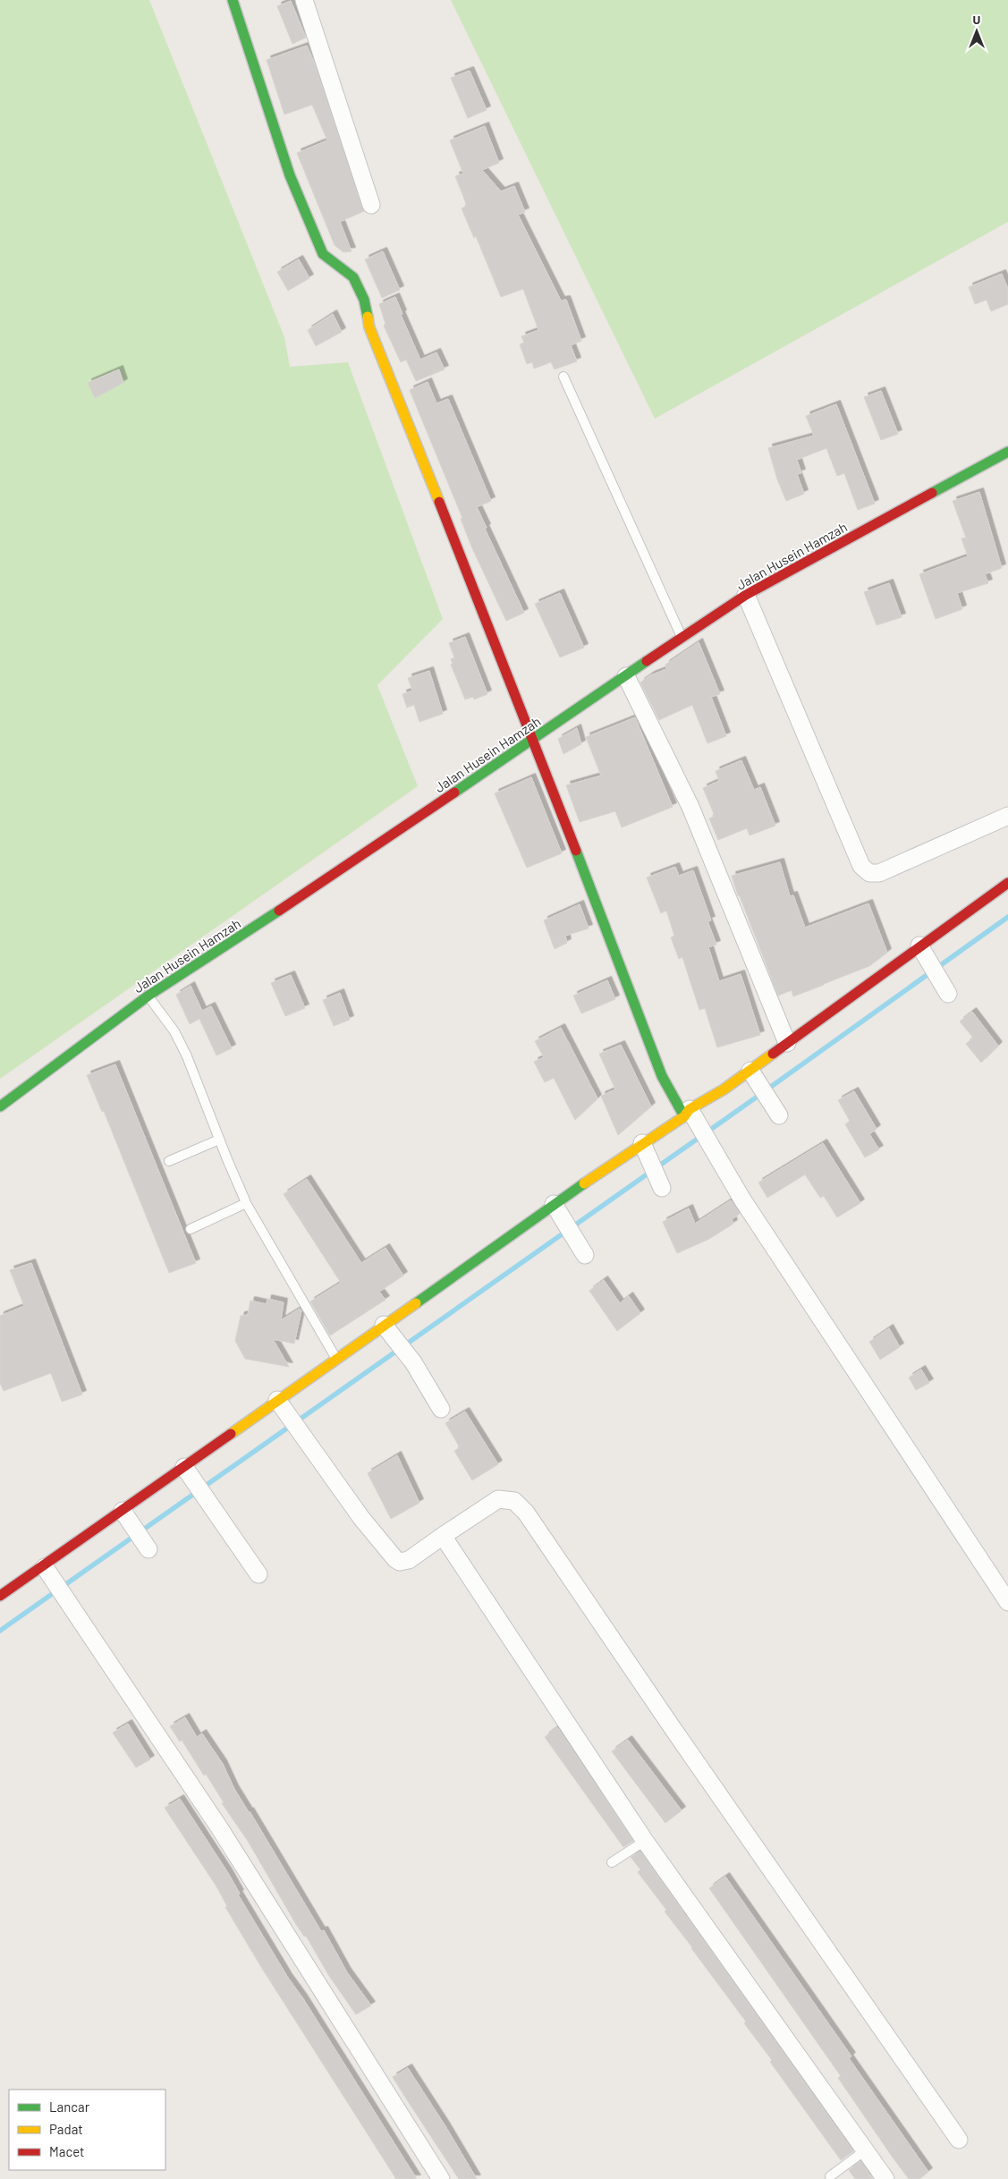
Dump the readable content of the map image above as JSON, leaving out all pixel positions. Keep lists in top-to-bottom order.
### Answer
{
  "streets": {
    "street": ["Jalan Husein Hamzah"]
  },
  "legend": ["Lancar", "Padat", "Macet"],
  "north": "top"
}
